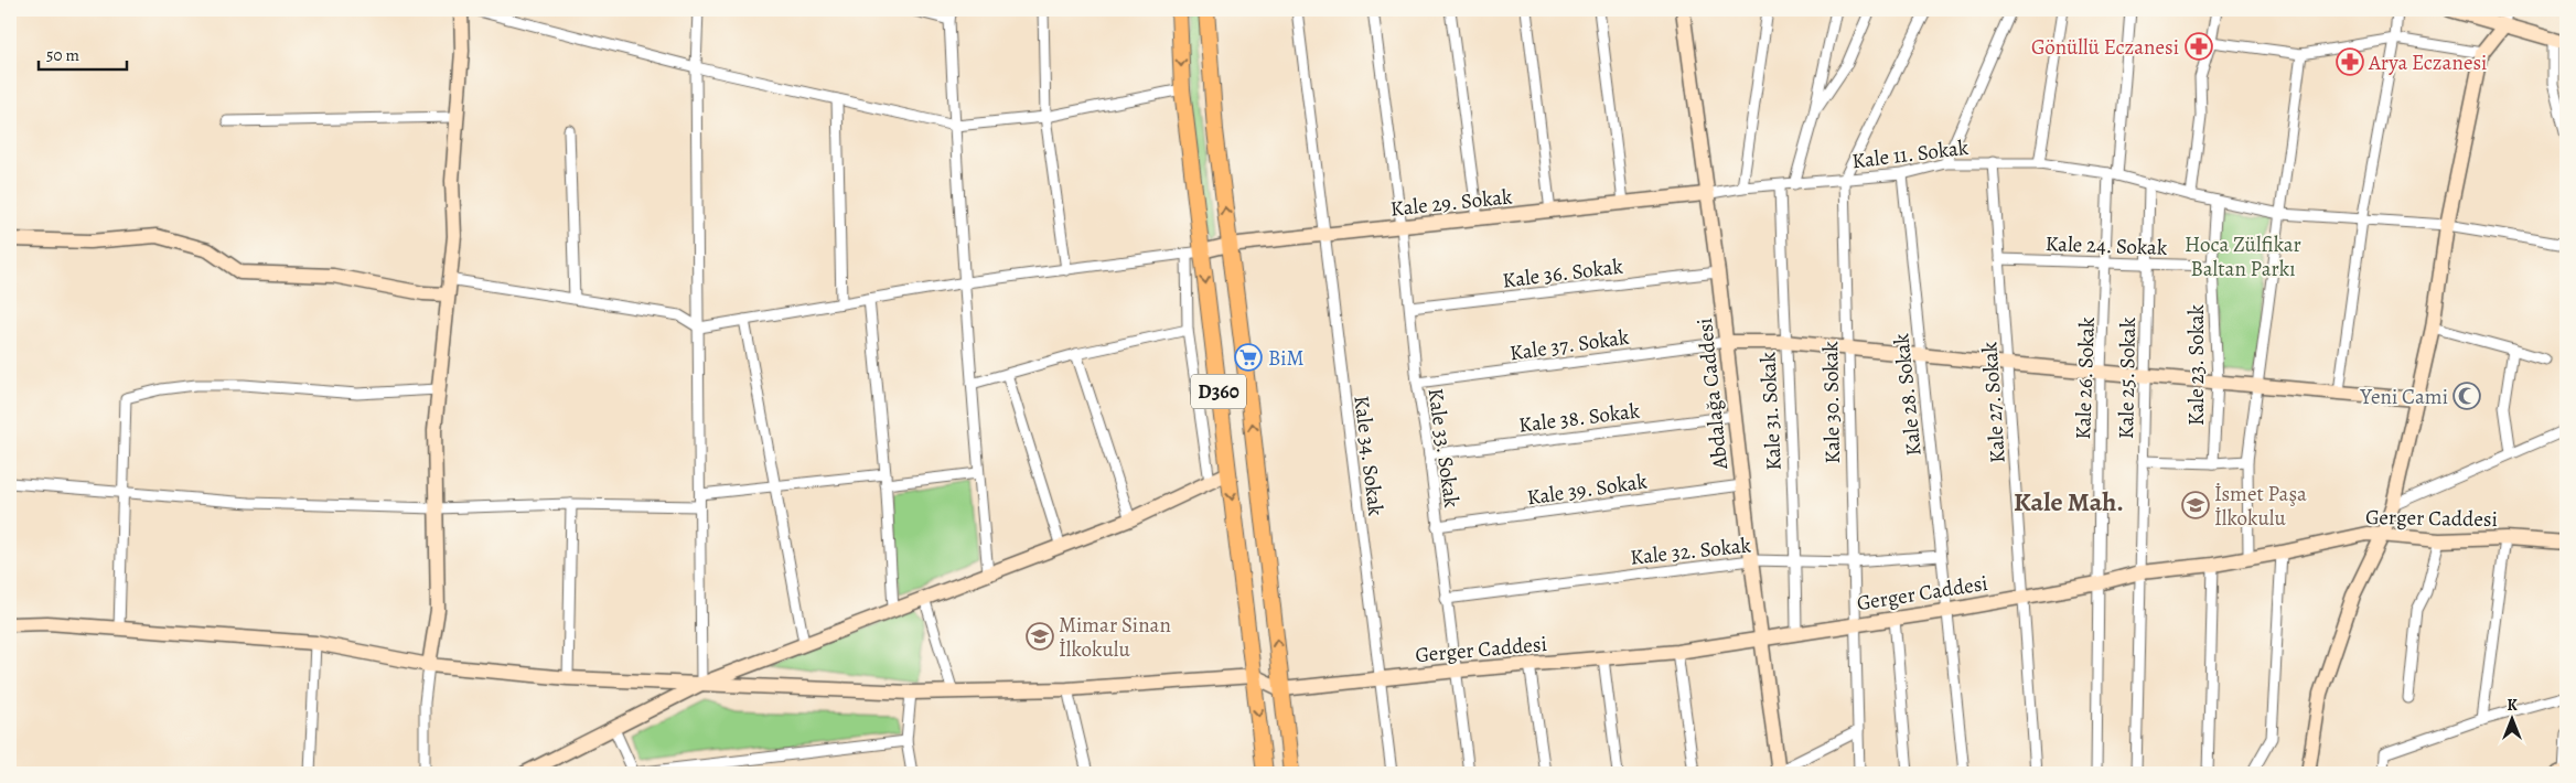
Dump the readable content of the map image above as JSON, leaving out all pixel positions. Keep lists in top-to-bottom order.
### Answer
{
  "streets": {
    "main road": ["D360"],
    "street": [
      "Kale 11. Sokak",
      "Kale 29. Sokak",
      "Kale 24. Sokak",
      "Kale 36. Sokak",
      "Kale 37. Sokak",
      "Kale 23. Sokak",
      "Kale 26. Sokak",
      "Kale 25. Sokak",
      "Abdalağa Caddesi",
      "Kale 28. Sokak",
      "Kale 30. Sokak",
      "Kale 27. Sokak",
      "Kale 31. Sokak",
      "Kale 38. Sokak",
      "Kale 33. Sokak",
      "Kale 34. Sokak",
      "Kale 39. Sokak",
      "Gerger Caddesi",
      "Kale 32. Sokak"
    ]
  },
  "crossings": [
    ["Kale 11. Sokak", "Kale 29. Sokak"],
    ["Kale 11. Sokak", "Kale 23. Sokak"],
    ["Kale 11. Sokak", "Kale 26. Sokak"],
    ["Kale 11. Sokak", "Kale 25. Sokak"],
    ["Kale 11. Sokak", "Abdalağa Caddesi"],
    ["Kale 11. Sokak", "Kale 28. Sokak"],
    ["Kale 11. Sokak", "Kale 30. Sokak"],
    ["Kale 11. Sokak", "Kale 27. Sokak"],
    ["Kale 11. Sokak", "Kale 31. Sokak"],
    ["Kale 29. Sokak", "D360"],
    ["Kale 29. Sokak", "Abdalağa Caddesi"],
    ["Kale 29. Sokak", "Kale 33. Sokak"],
    ["Kale 29. Sokak", "Kale 34. Sokak"],
    ["Kale 24. Sokak", "Kale 23. Sokak"],
    ["Kale 24. Sokak", "Kale 26. Sokak"],
    ["Kale 24. Sokak", "Kale 25. Sokak"],
    ["Kale 24. Sokak", "Kale 27. Sokak"],
    ["Kale 36. Sokak", "Abdalağa Caddesi"],
    ["Kale 36. Sokak", "Kale 33. Sokak"],
    ["Kale 37. Sokak", "Abdalağa Caddesi"],
    ["Kale 37. Sokak", "Kale 33. Sokak"],
    ["Kale 26. Sokak", "Gerger Caddesi"],
    ["Kale 25. Sokak", "Gerger Caddesi"],
    ["D360", "Gerger Caddesi"],
    ["Abdalağa Caddesi", "Kale 38. Sokak"],
    ["Abdalağa Caddesi", "Kale 39. Sokak"],
    ["Abdalağa Caddesi", "Gerger Caddesi"],
    ["Abdalağa Caddesi", "Kale 32. Sokak"],
    ["Kale 28. Sokak", "Gerger Caddesi"],
    ["Kale 28. Sokak", "Kale 32. Sokak"],
    ["Kale 30. Sokak", "Gerger Caddesi"],
    ["Kale 30. Sokak", "Kale 32. Sokak"],
    ["Kale 27. Sokak", "Gerger Caddesi"],
    ["Kale 31. Sokak", "Gerger Caddesi"],
    ["Kale 31. Sokak", "Kale 32. Sokak"],
    ["Kale 38. Sokak", "Kale 33. Sokak"],
    ["Kale 33. Sokak", "Kale 39. Sokak"],
    ["Kale 33. Sokak", "Gerger Caddesi"],
    ["Kale 33. Sokak", "Kale 32. Sokak"],
    ["Kale 34. Sokak", "Gerger Caddesi"]
  ],
  "districts": ["Kale Mah."],
  "parks": ["Hoca Zülfikar Baltan Parkı"],
  "places": {
    "pharmacy": ["Gönüllü Eczanesi", "Arya Eczanesi"],
    "supermarket": ["BiM"],
    "mosque": ["Yeni Cami"],
    "school or university": ["İsmet Paşa İlkokulu", "Mimar Sinan İlkokulu"]
  },
  "scale_bar": "50 m",
  "north": "top"
}
